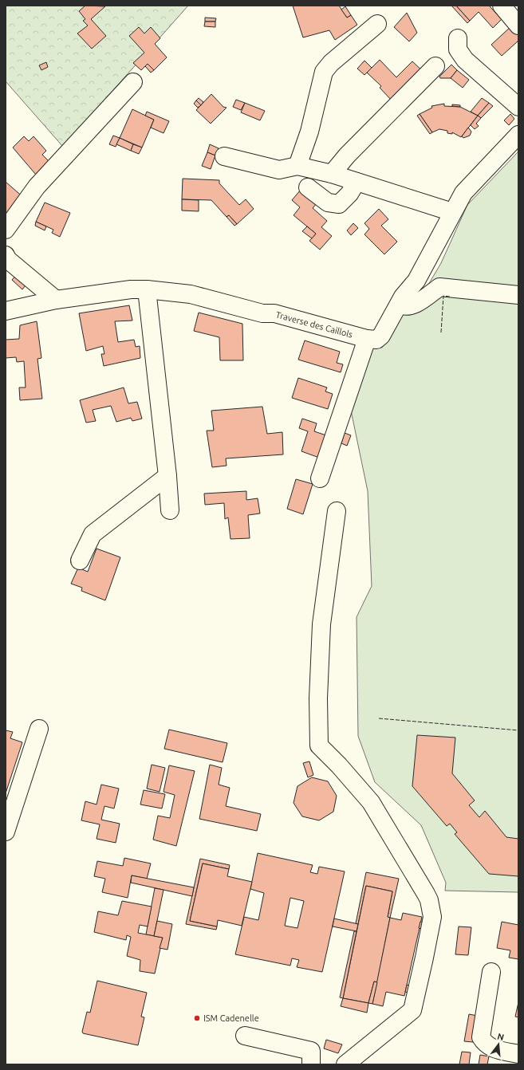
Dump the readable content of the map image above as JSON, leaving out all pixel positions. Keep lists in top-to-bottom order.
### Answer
{
  "streets": {
    "street": ["Traverse des Caillols"]
  },
  "places": ["ISM Cadenelle"],
  "north": "top"
}
